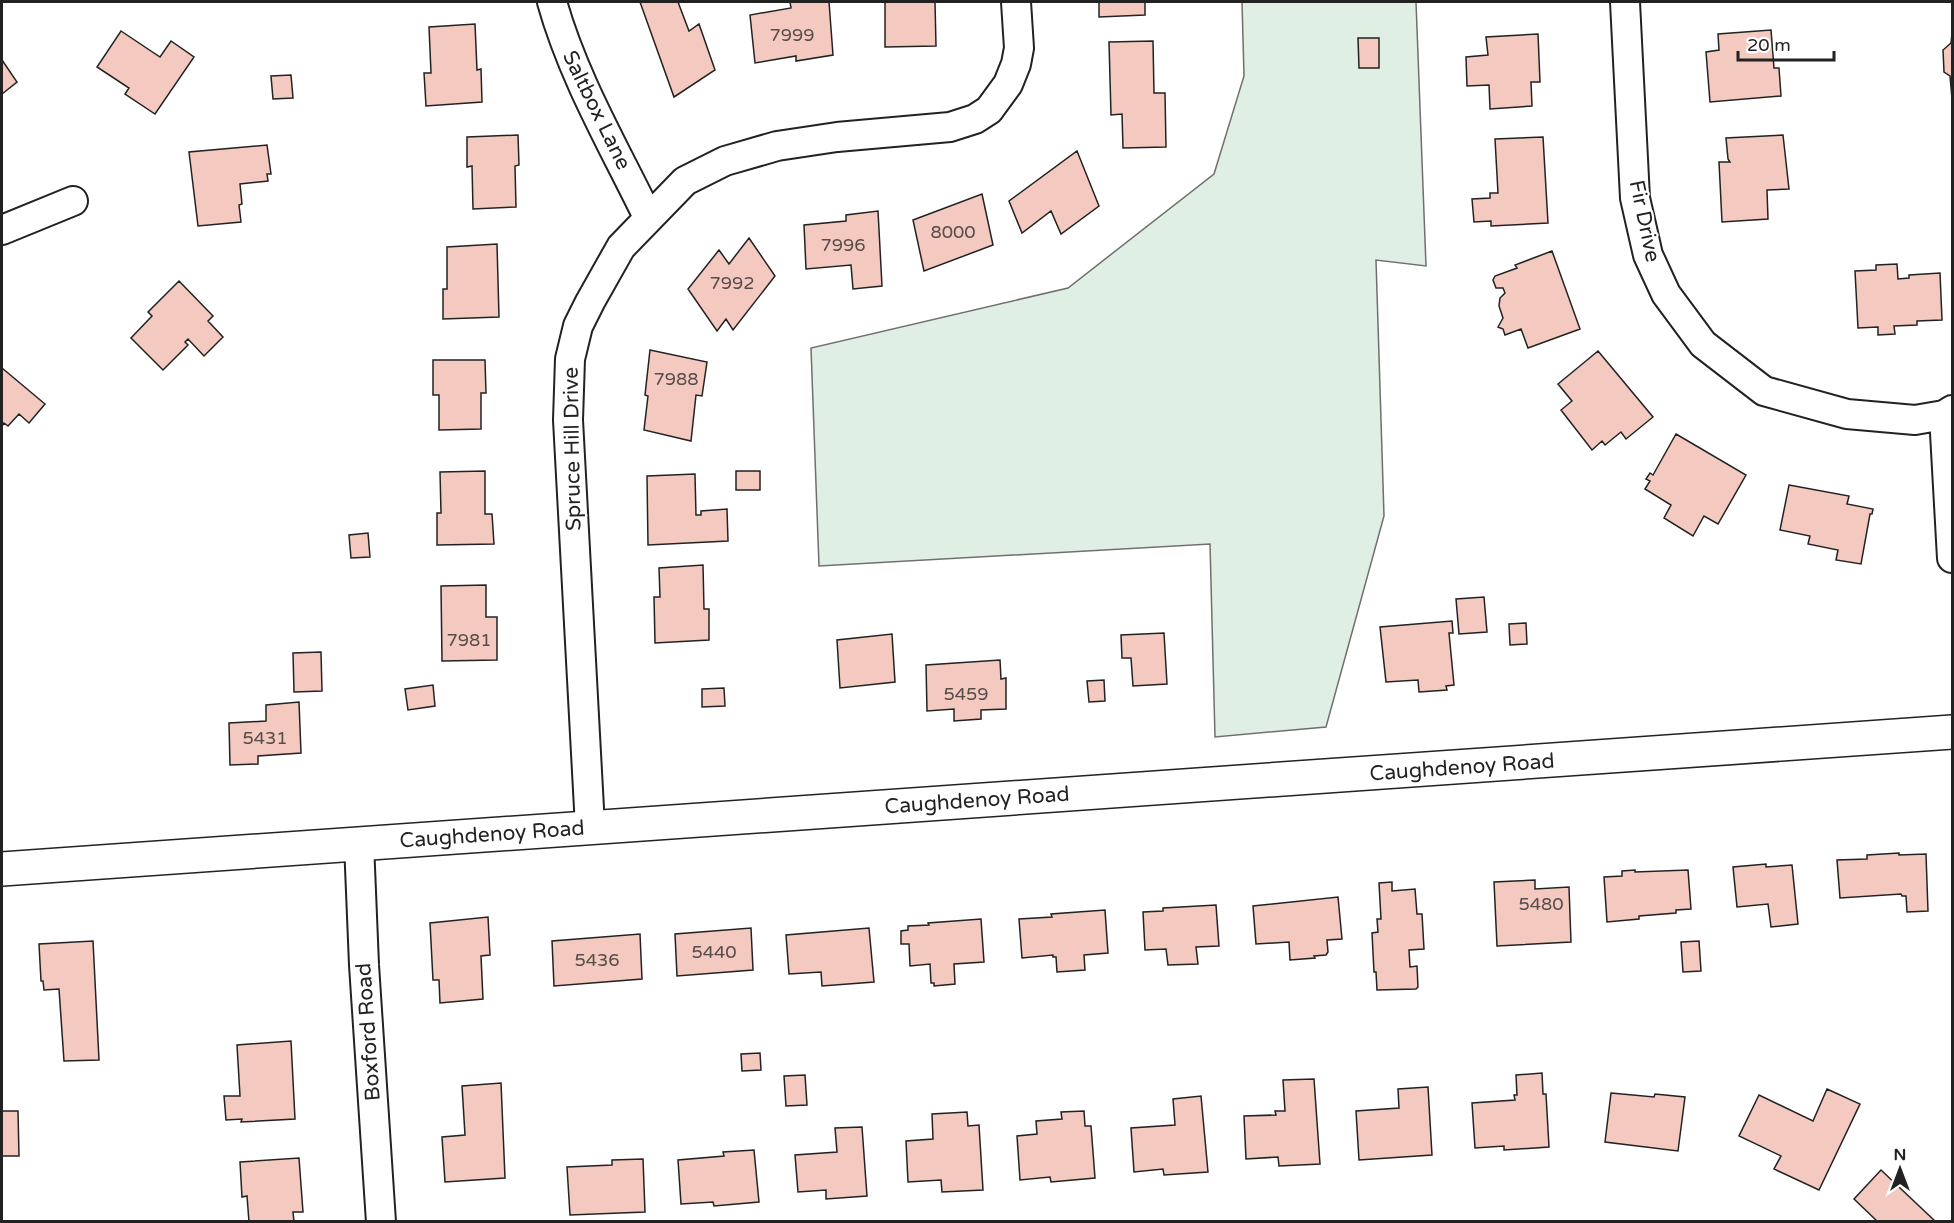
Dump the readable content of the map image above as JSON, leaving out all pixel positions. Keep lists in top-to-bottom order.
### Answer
{
  "streets": {
    "street": [
      "Saltbox Lane",
      "Fir Drive",
      "Spruce Hill Drive",
      "Caughdenoy Road",
      "Boxford Road"
    ]
  },
  "crossings": [
    ["Saltbox Lane", "Spruce Hill Drive"],
    ["Spruce Hill Drive", "Caughdenoy Road"],
    ["Caughdenoy Road", "Boxford Road"]
  ],
  "house_numbers": [
    "7999",
    "8000",
    "7996",
    "7992",
    "7988",
    "7981",
    "5459",
    "5431",
    "5480",
    "5440",
    "5436"
  ],
  "scale_bar": "20 m",
  "north": "top"
}
